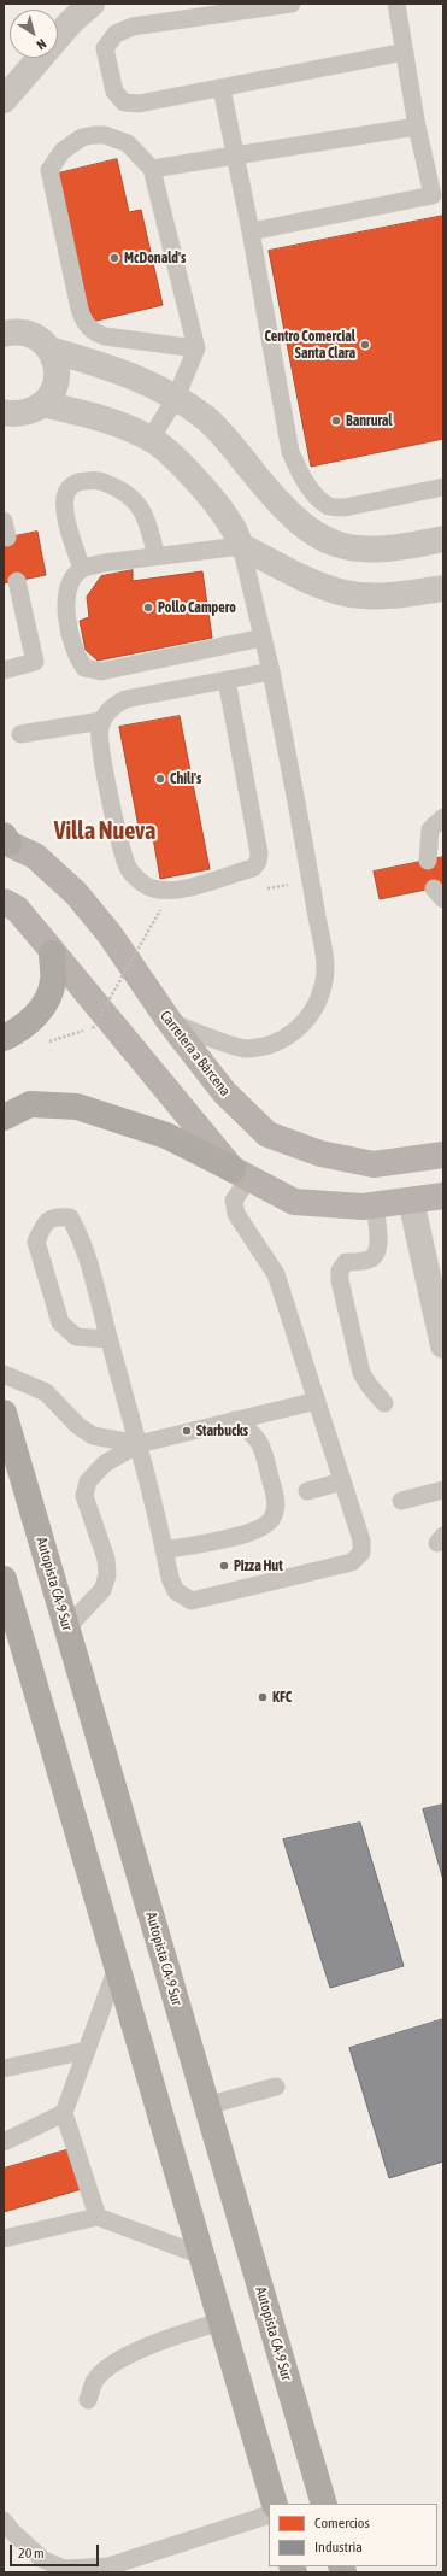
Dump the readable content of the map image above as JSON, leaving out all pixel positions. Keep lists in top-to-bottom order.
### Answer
{
  "streets": {
    "highway": ["Autopista CA-9 Sur"],
    "main road": ["Carretera a Bárcena"]
  },
  "districts": ["Villa Nueva"],
  "places": [
    "McDonald's",
    "Centro Comercial Santa Clara",
    "Banrural",
    "Pollo Campero",
    "Chili's",
    "Starbucks",
    "Pizza Hut",
    "KFC"
  ],
  "legend": ["Comercios", "Industria"],
  "scale_bar": "20 m",
  "north": "bottom right"
}
